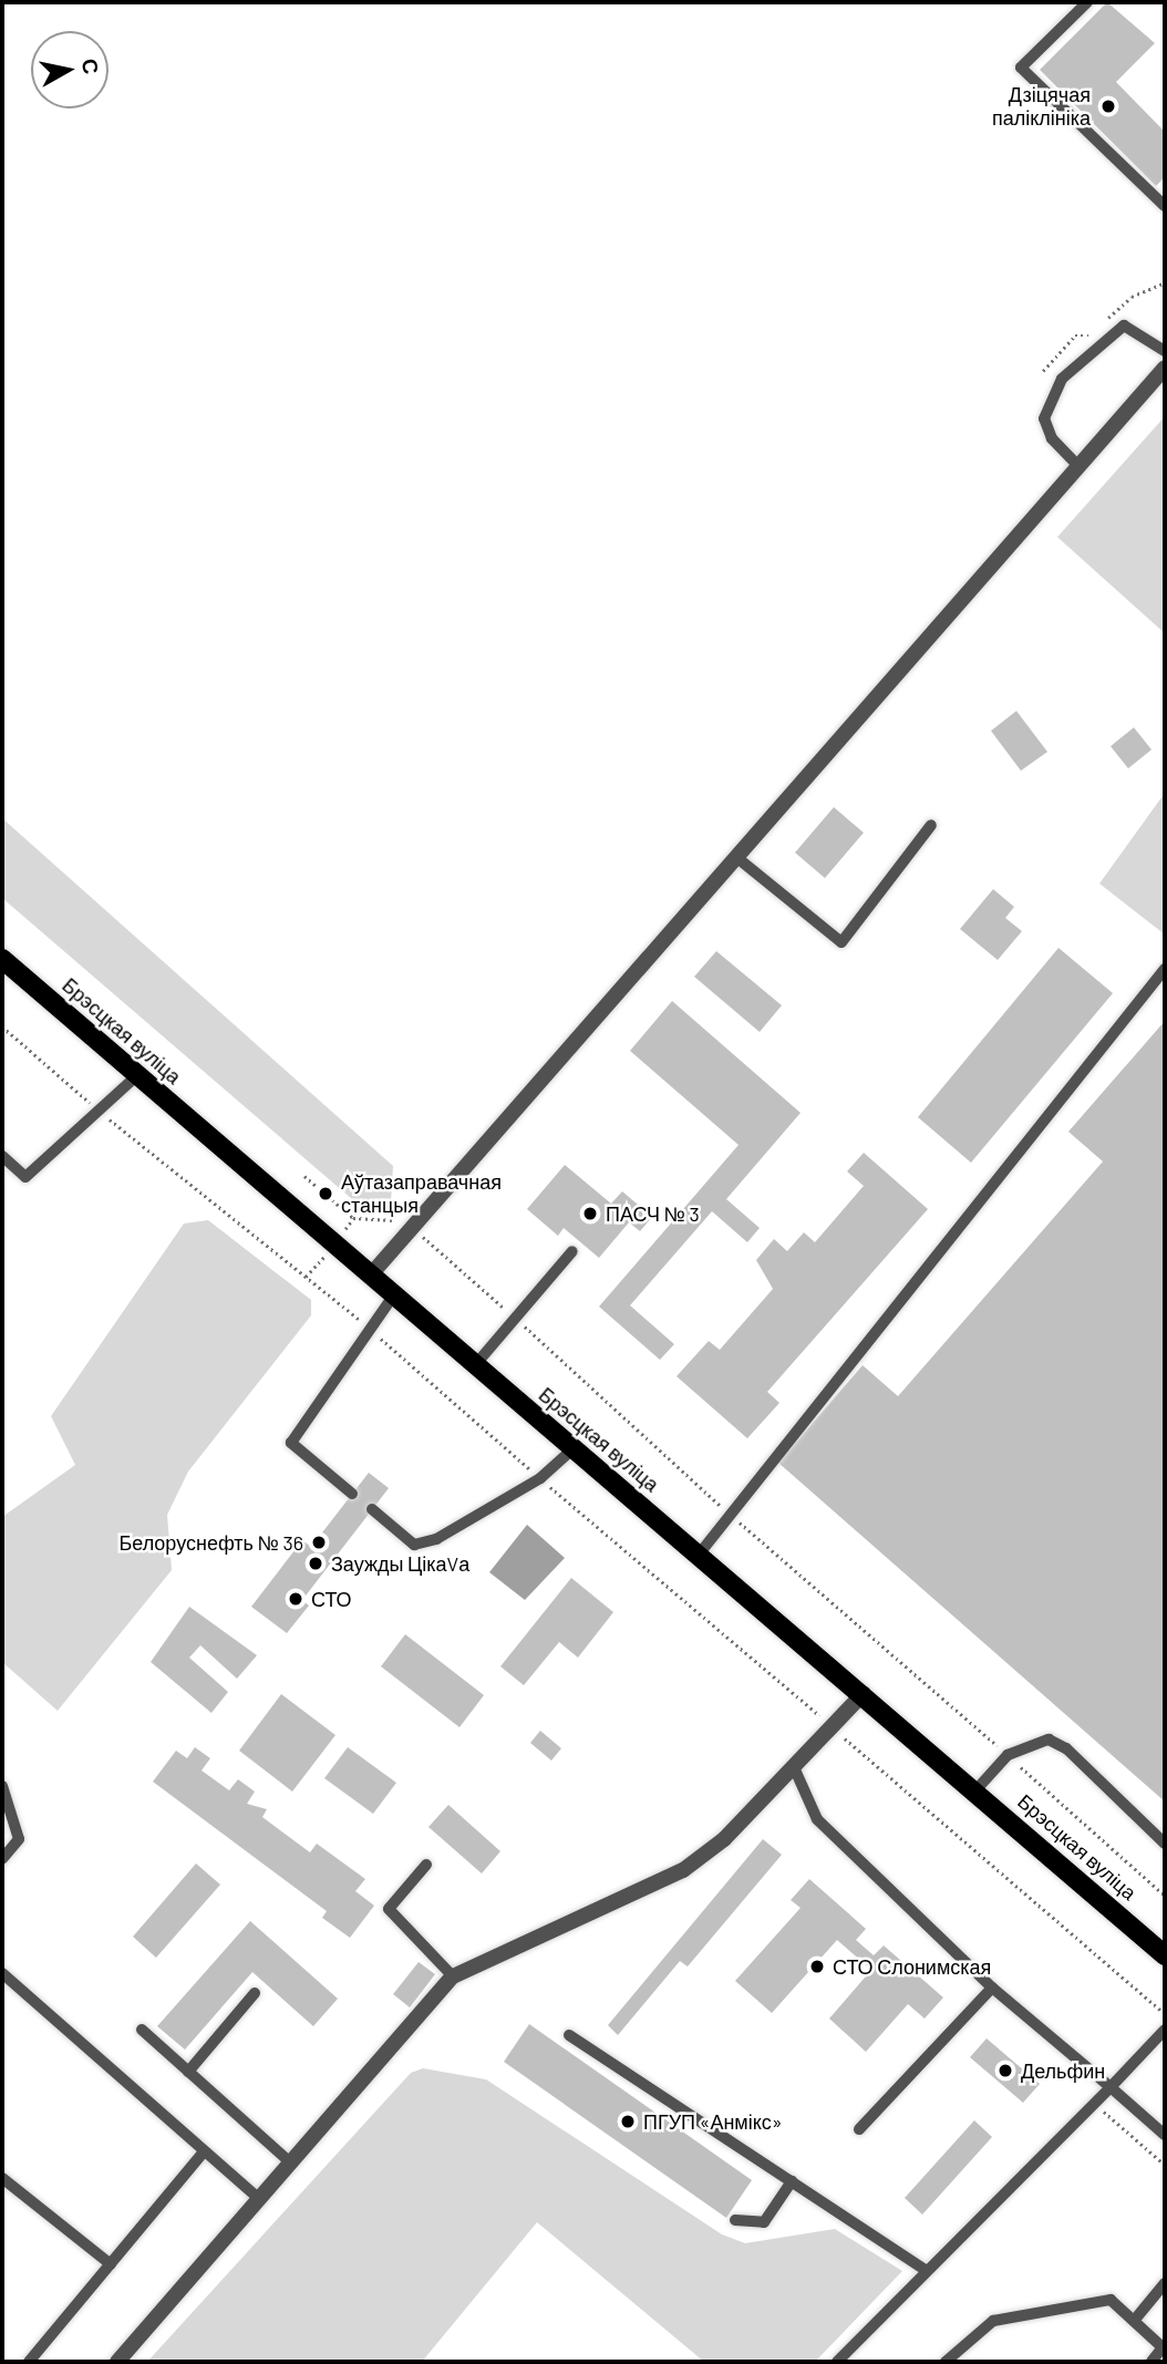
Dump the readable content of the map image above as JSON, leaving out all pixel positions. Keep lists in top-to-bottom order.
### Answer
{
  "streets": {
    "main road": ["Брэсцкая вуліца"]
  },
  "places": [
    "Дзіцячая паліклініка",
    "Аўтазаправачная станцыя",
    "ПАСЧ № 3",
    "Белоруснефть № 36",
    "Заужды ЦікаVа",
    "СТО",
    "СТО Слонимская",
    "Дельфин",
    "ПГУП «Анмікс»"
  ],
  "north": "right"
}
